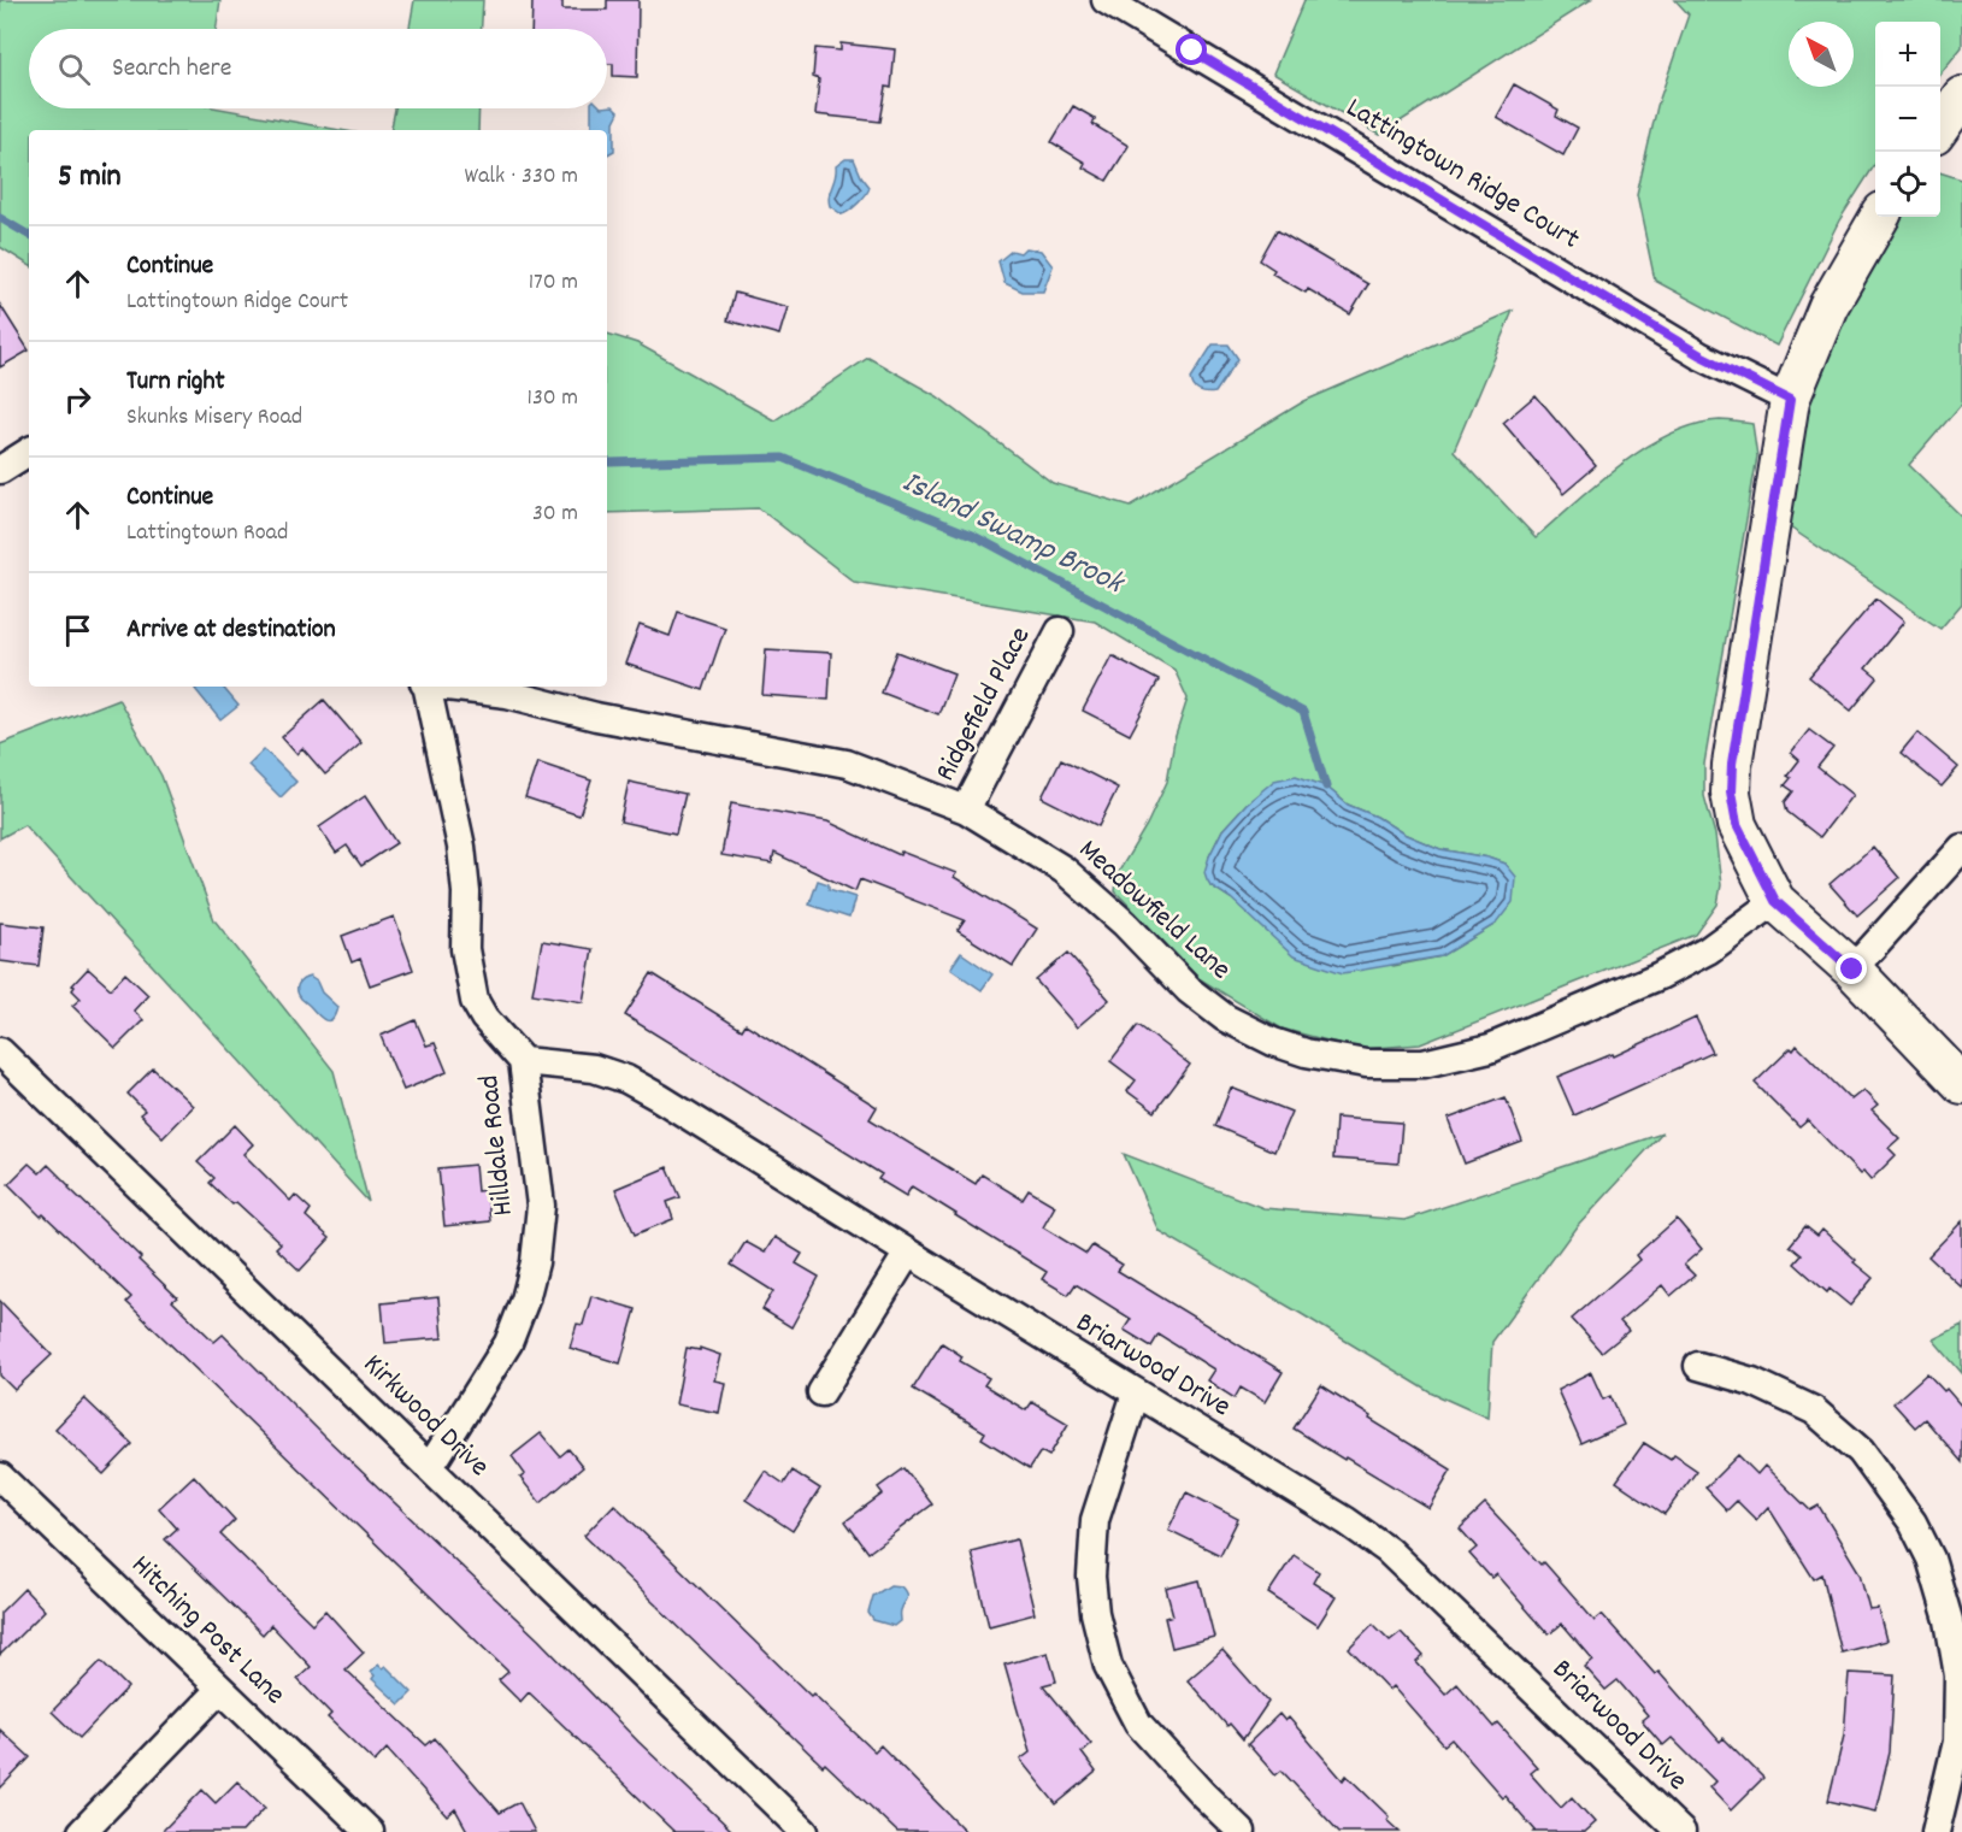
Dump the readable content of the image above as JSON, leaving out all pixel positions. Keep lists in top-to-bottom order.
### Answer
{
  "streets": {
    "street": [
      "Lattingtown Ridge Court",
      "Ridgefield Place",
      "Meadowfield Lane",
      "Hilldale Road",
      "Briarwood Drive",
      "Kirkwood Drive",
      "Hitching Post Lane"
    ]
  },
  "crossings": [
    ["Ridgefield Place", "Meadowfield Lane"],
    ["Hilldale Road", "Briarwood Drive"],
    ["Hilldale Road", "Kirkwood Drive"]
  ],
  "water": ["Island Swamp Brook"],
  "north": "top left",
  "page": {
    "map_buttons": ["+", "−"],
    "search": "Search here",
    "heading": ["5 min", "Walk · 330 m"],
    "list": [
      ["Continue", "Lattingtown Ridge Court", "170 m"],
      ["Turn right", "Skunks Misery Road", "130 m"],
      ["Continue", "Lattingtown Road", "30 m"],
      "Arrive at destination"
    ]
  }
}
